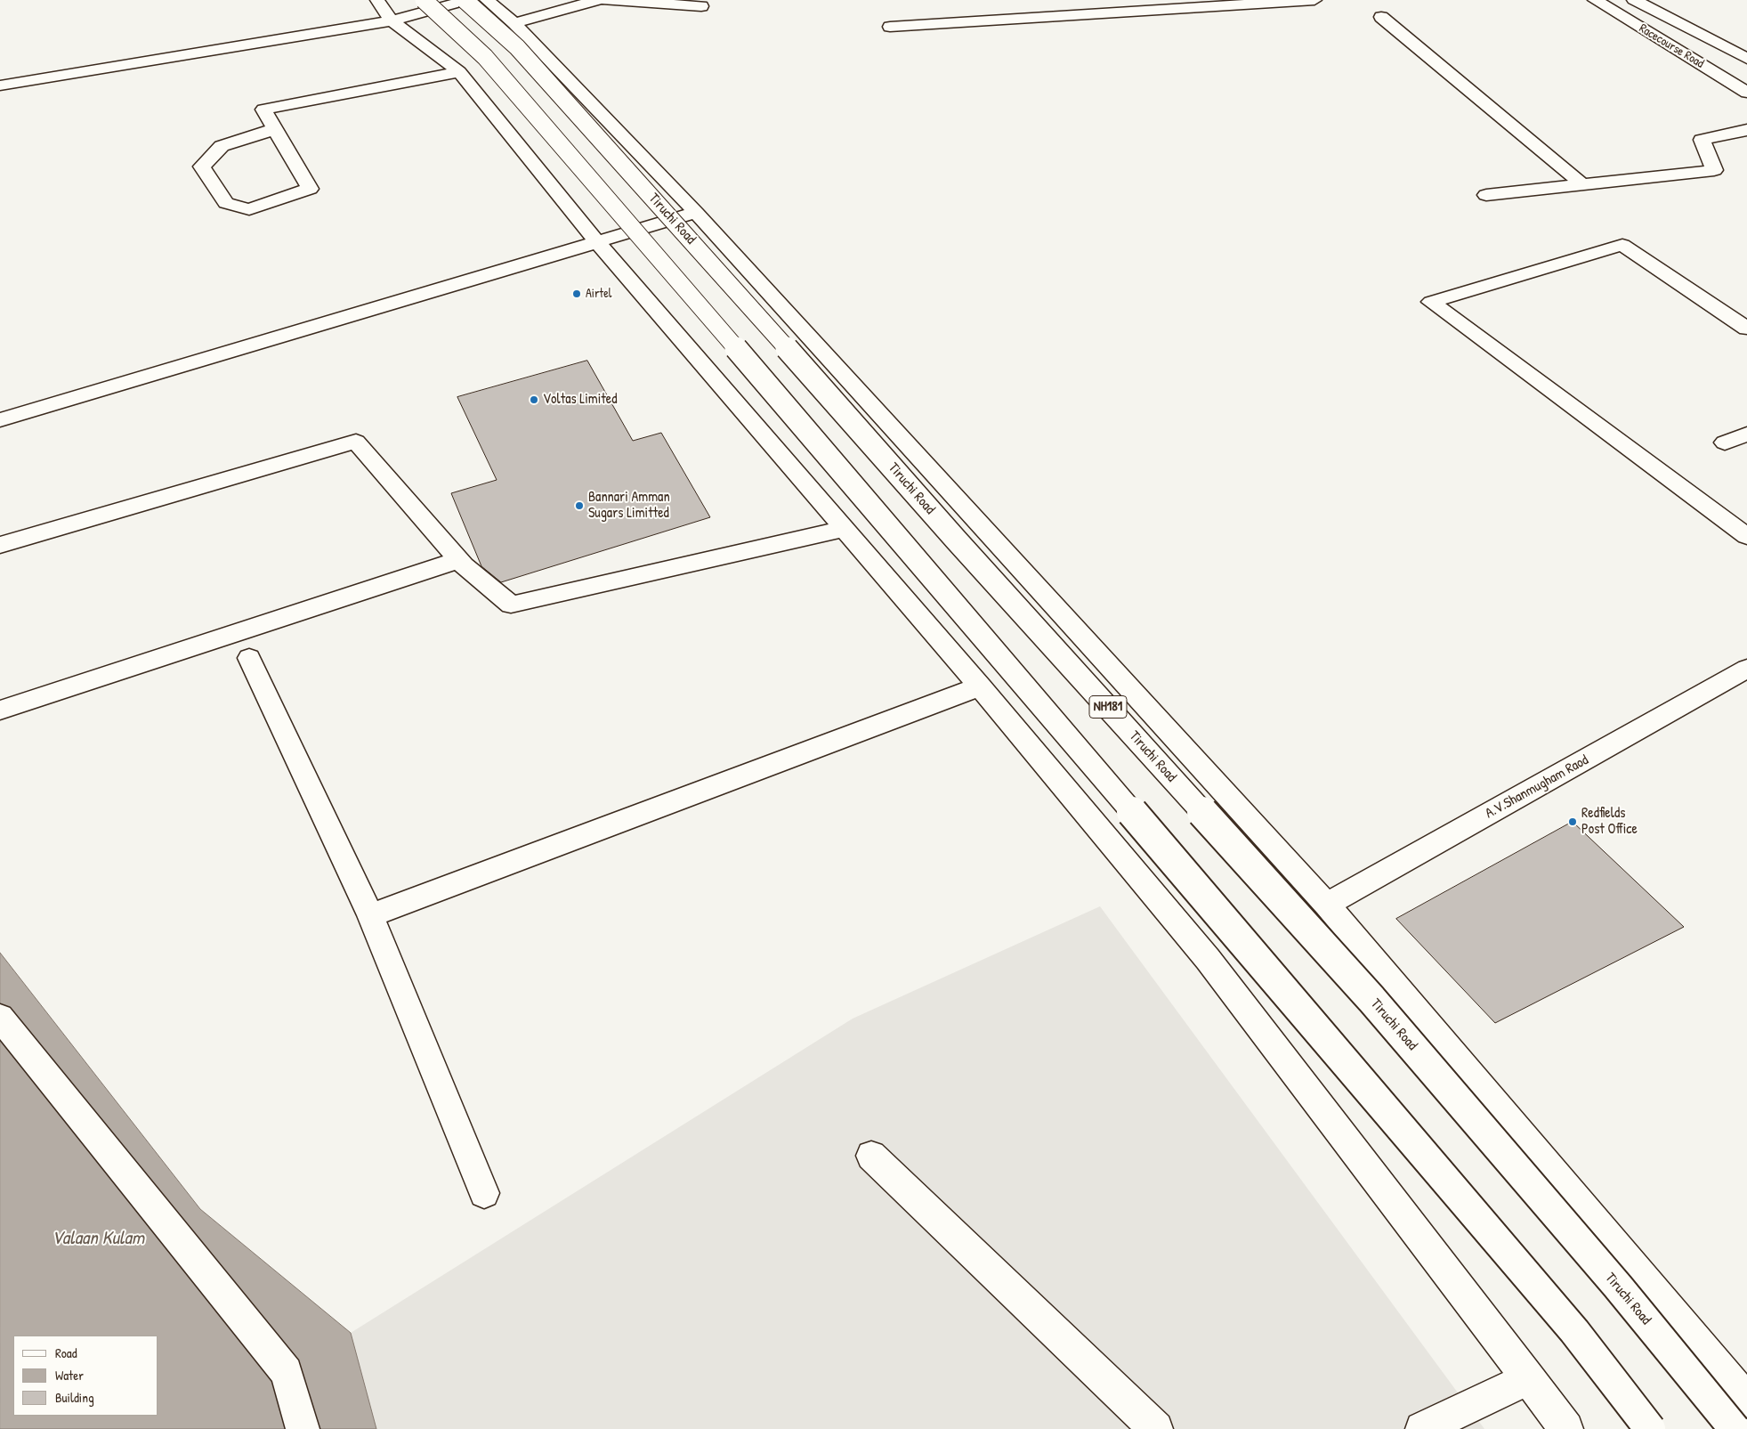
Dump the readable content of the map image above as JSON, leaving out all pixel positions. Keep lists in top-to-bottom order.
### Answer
{
  "streets": {
    "main road": [
      "Racecourse Road",
      "Tiruchi Road",
      "NH181",
      "A.V.Shanmugham Raod"
    ]
  },
  "water": ["Valaan Kulam"],
  "places": [
    "Airtel",
    "Voltas Limited",
    "Bannari Amman Sugars Limitted",
    "Redfields Post Office"
  ],
  "legend": ["Road", "Water", "Building"]
}
